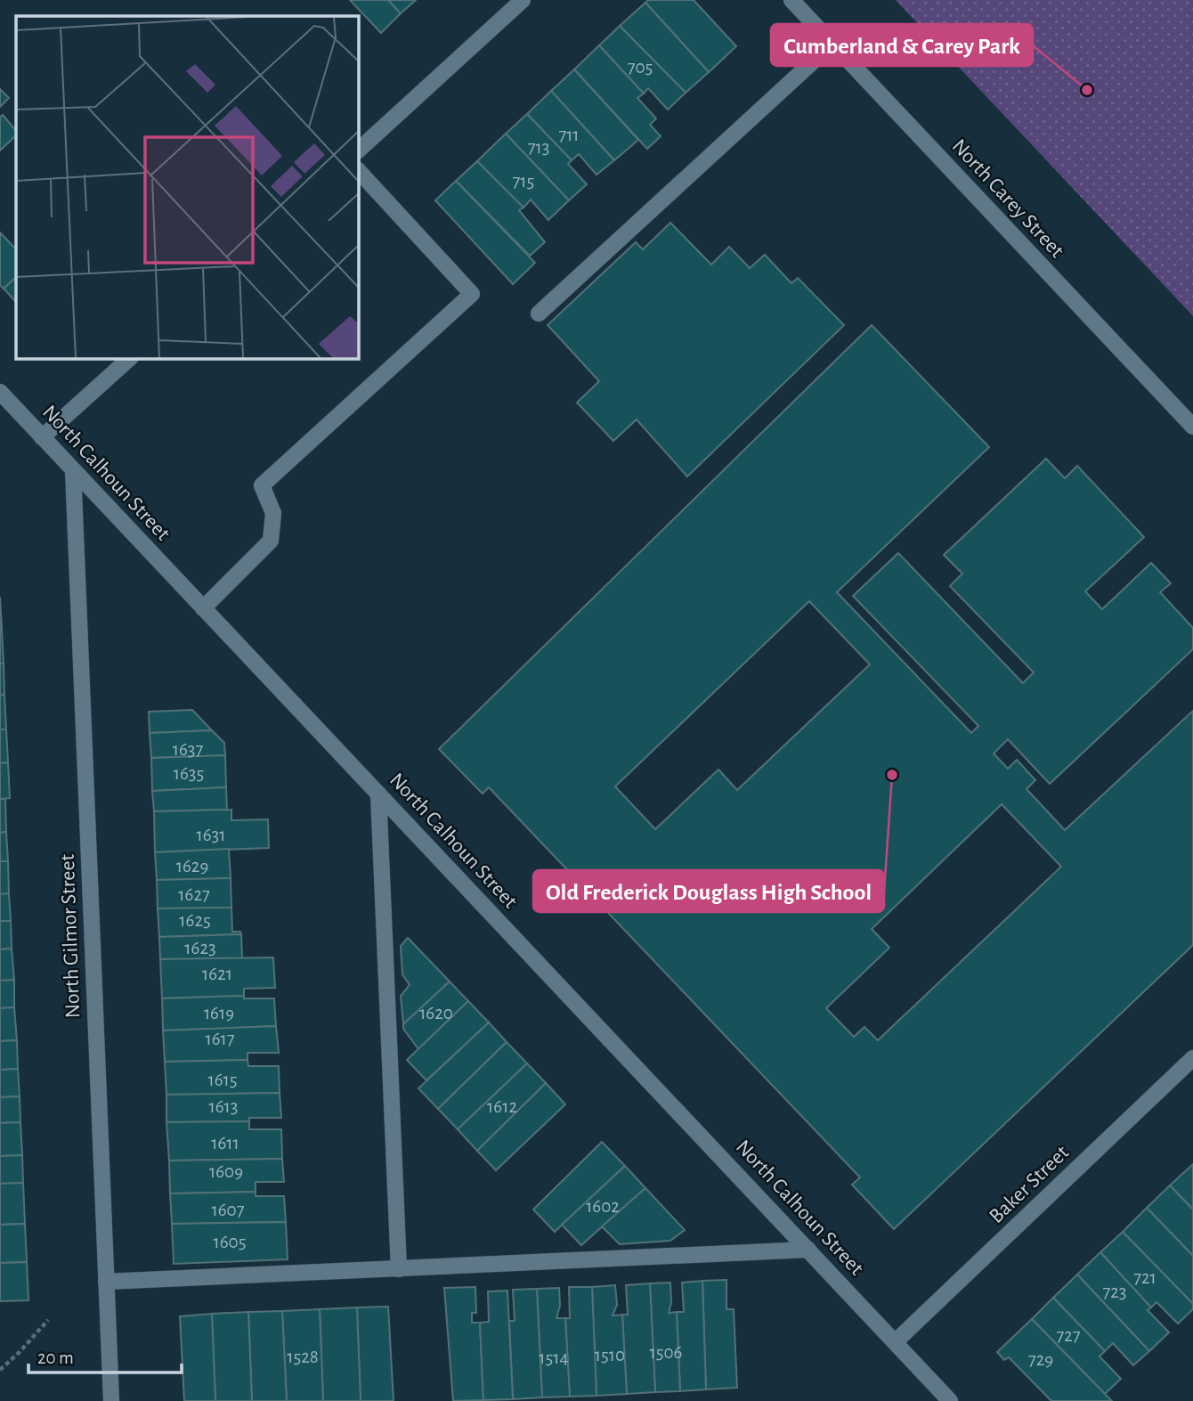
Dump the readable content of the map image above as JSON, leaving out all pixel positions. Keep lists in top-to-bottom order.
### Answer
{
  "streets": {
    "street": [
      "North Carey Street",
      "North Calhoun Street",
      "North Gilmor Street",
      "Baker Street"
    ]
  },
  "crossings": [
    ["North Calhoun Street", "North Gilmor Street"],
    ["North Calhoun Street", "Baker Street"]
  ],
  "places": ["Cumberland & Carey Park", "Old Frederick Douglass High School"],
  "house_numbers": [
    "705",
    "711",
    "713",
    "715",
    "1637",
    "1635",
    "1631",
    "1629",
    "1627",
    "1625",
    "1623",
    "1621",
    "1619",
    "1620",
    "1617",
    "1615",
    "1613",
    "1612",
    "1611",
    "1609",
    "1602",
    "1607",
    "1605",
    "721",
    "723",
    "727",
    "1506",
    "1510",
    "1528",
    "1514",
    "729"
  ],
  "scale_bar": "20 m"
}
